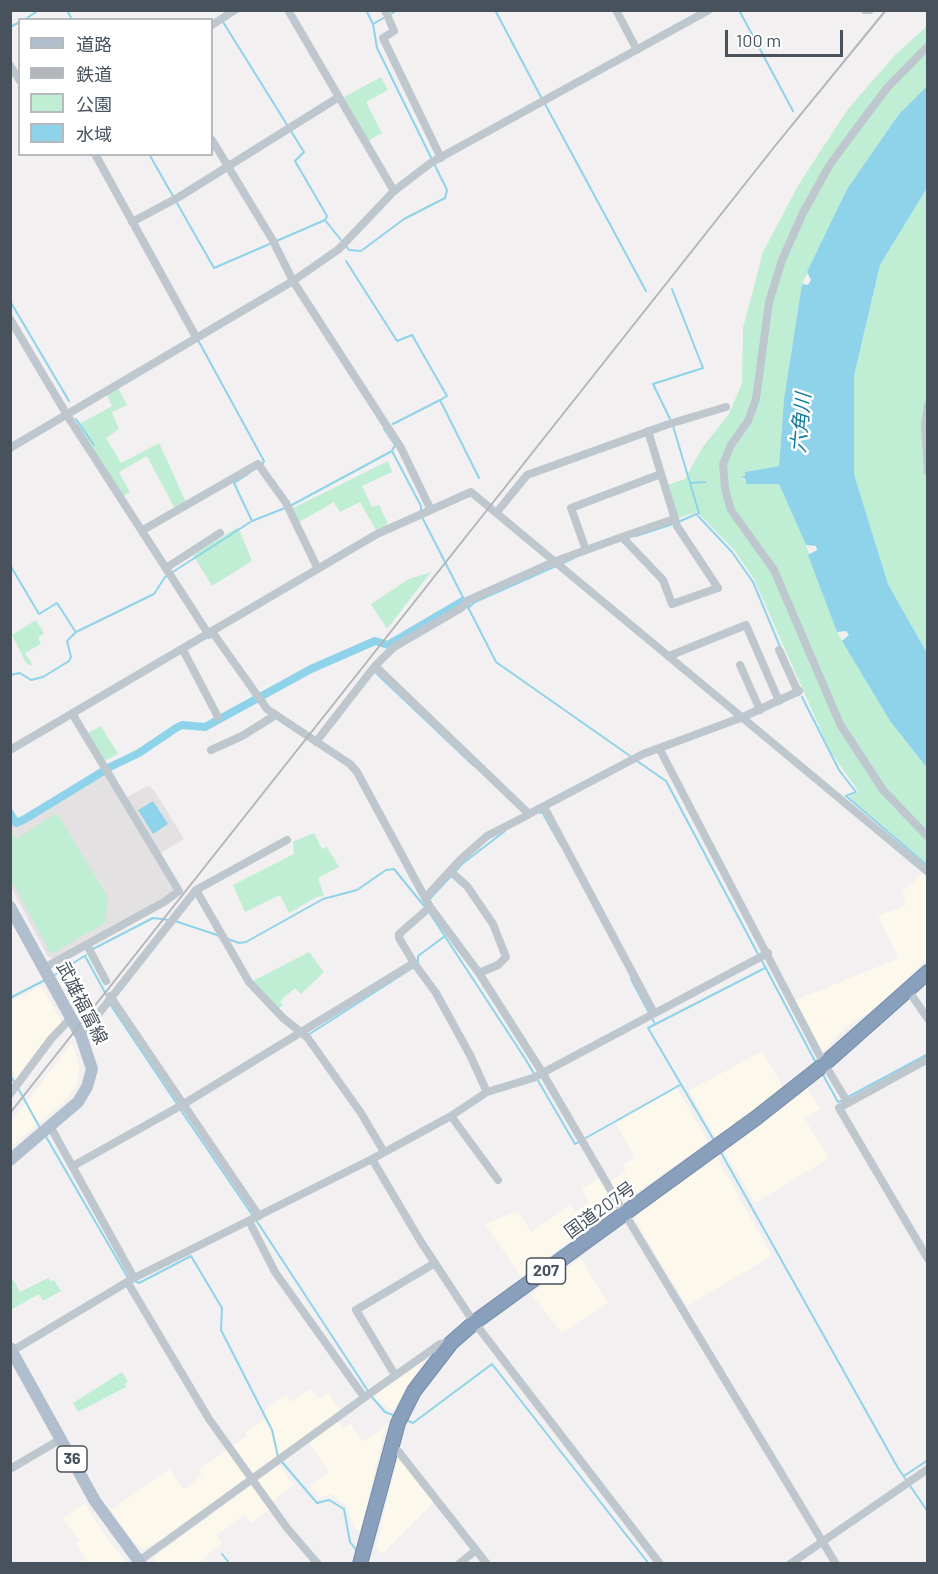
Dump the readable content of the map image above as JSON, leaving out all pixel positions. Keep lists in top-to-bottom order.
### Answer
{
  "streets": {
    "highway": ["国道207号", "207"],
    "main road": ["武雄福富線", "36"]
  },
  "water": ["六角川"],
  "legend": [
    "道路",
    "鉄道",
    "公園",
    "水域"
  ],
  "scale_bar": "100 m"
}
